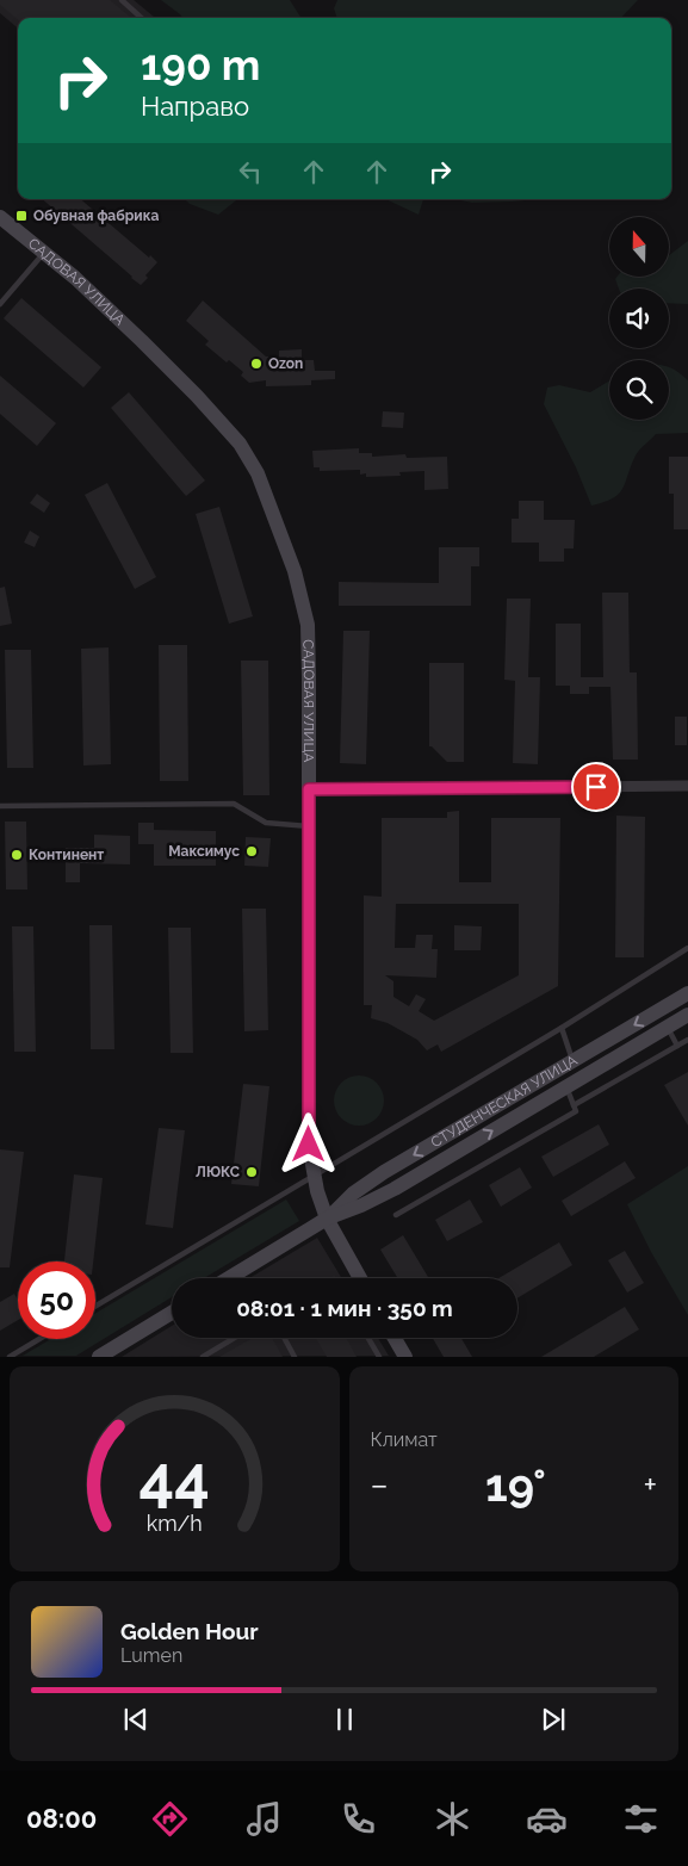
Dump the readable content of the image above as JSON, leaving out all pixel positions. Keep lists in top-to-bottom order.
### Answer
{
  "streets": {
    "main road": ["САДОВАЯ УЛИЦА", "СТУДЕНЧЕСКАЯ УЛИЦА"]
  },
  "crossings": [
    ["САДОВАЯ УЛИЦА", "СТУДЕНЧЕСКАЯ УЛИЦА"]
  ],
  "places": {
    "transit": ["Обувная фабрика"],
    "other": [
      "Ozon",
      "Максимус",
      "Континент",
      "ЛЮКС"
    ]
  },
  "north": "top",
  "page": {
    "turn": ["190 m", "Направо"],
    "limit": "50",
    "trip": "08:01 · 1 мин · 350 m",
    "tile": "Климат",
    "heat": ["−", "19°", "+"],
    "song": ["Golden Hour", "Lumen"],
    "tabs": "08:00",
    "gauge": ["44", "km/h"]
  }
}
